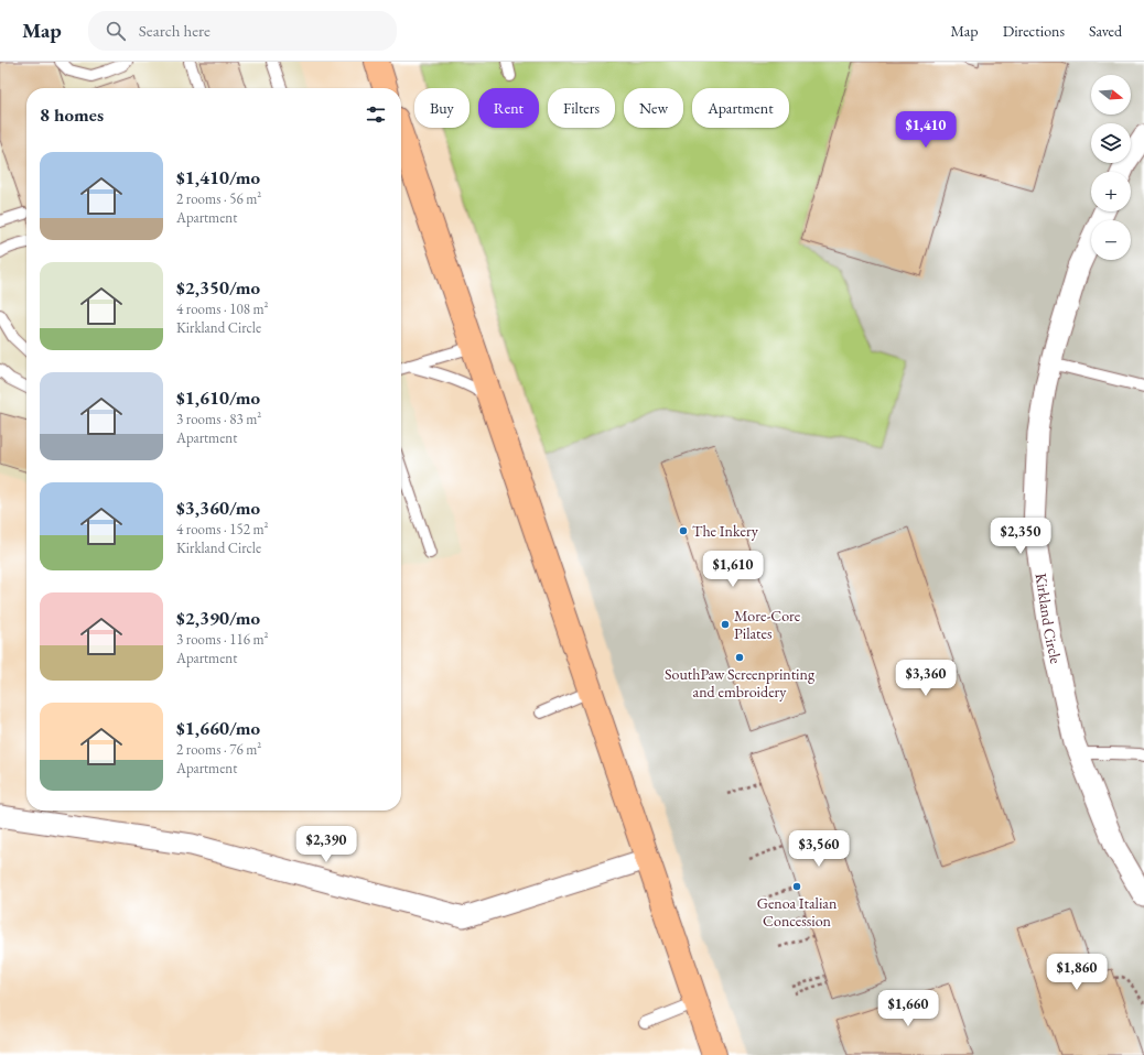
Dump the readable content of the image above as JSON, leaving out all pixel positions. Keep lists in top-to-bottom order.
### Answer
{
  "streets": {
    "street": ["Kirkland Circle"]
  },
  "places": [
    "The Inkery",
    "More-Core Pilates",
    "SouthPaw Screenprinting and embroidery",
    "Genoa Italian Concession"
  ],
  "north": "right",
  "page": {
    "header": "Map",
    "search": "Search here",
    "nav": ["Map", "Directions", "Saved"],
    "map_buttons": ["+", "−"],
    "chip": [
      "Buy",
      "Rent",
      "Filters",
      "New",
      "Apartment"
    ],
    "heading": "8 homes",
    "price": [
      "$1,410",
      "$2,350",
      "$1,610",
      "$3,360",
      "$2,390",
      "$3,560",
      "$1,860",
      "$1,660"
    ],
    "list": [
      {
        "name": "$1,410/mo",
        "note": "2 rooms · 56 m² · Apartment"
      },
      {
        "name": "$2,350/mo",
        "note": "4 rooms · 108 m² · Kirkland Circle"
      },
      {
        "name": "$1,610/mo",
        "note": "3 rooms · 83 m² · Apartment"
      },
      {
        "name": "$3,360/mo",
        "note": "4 rooms · 152 m² · Kirkland Circle"
      },
      {
        "name": "$2,390/mo",
        "note": "3 rooms · 116 m² · Apartment"
      },
      {
        "name": "$1,660/mo",
        "note": "2 rooms · 76 m² · Apartment"
      }
    ]
  }
}
